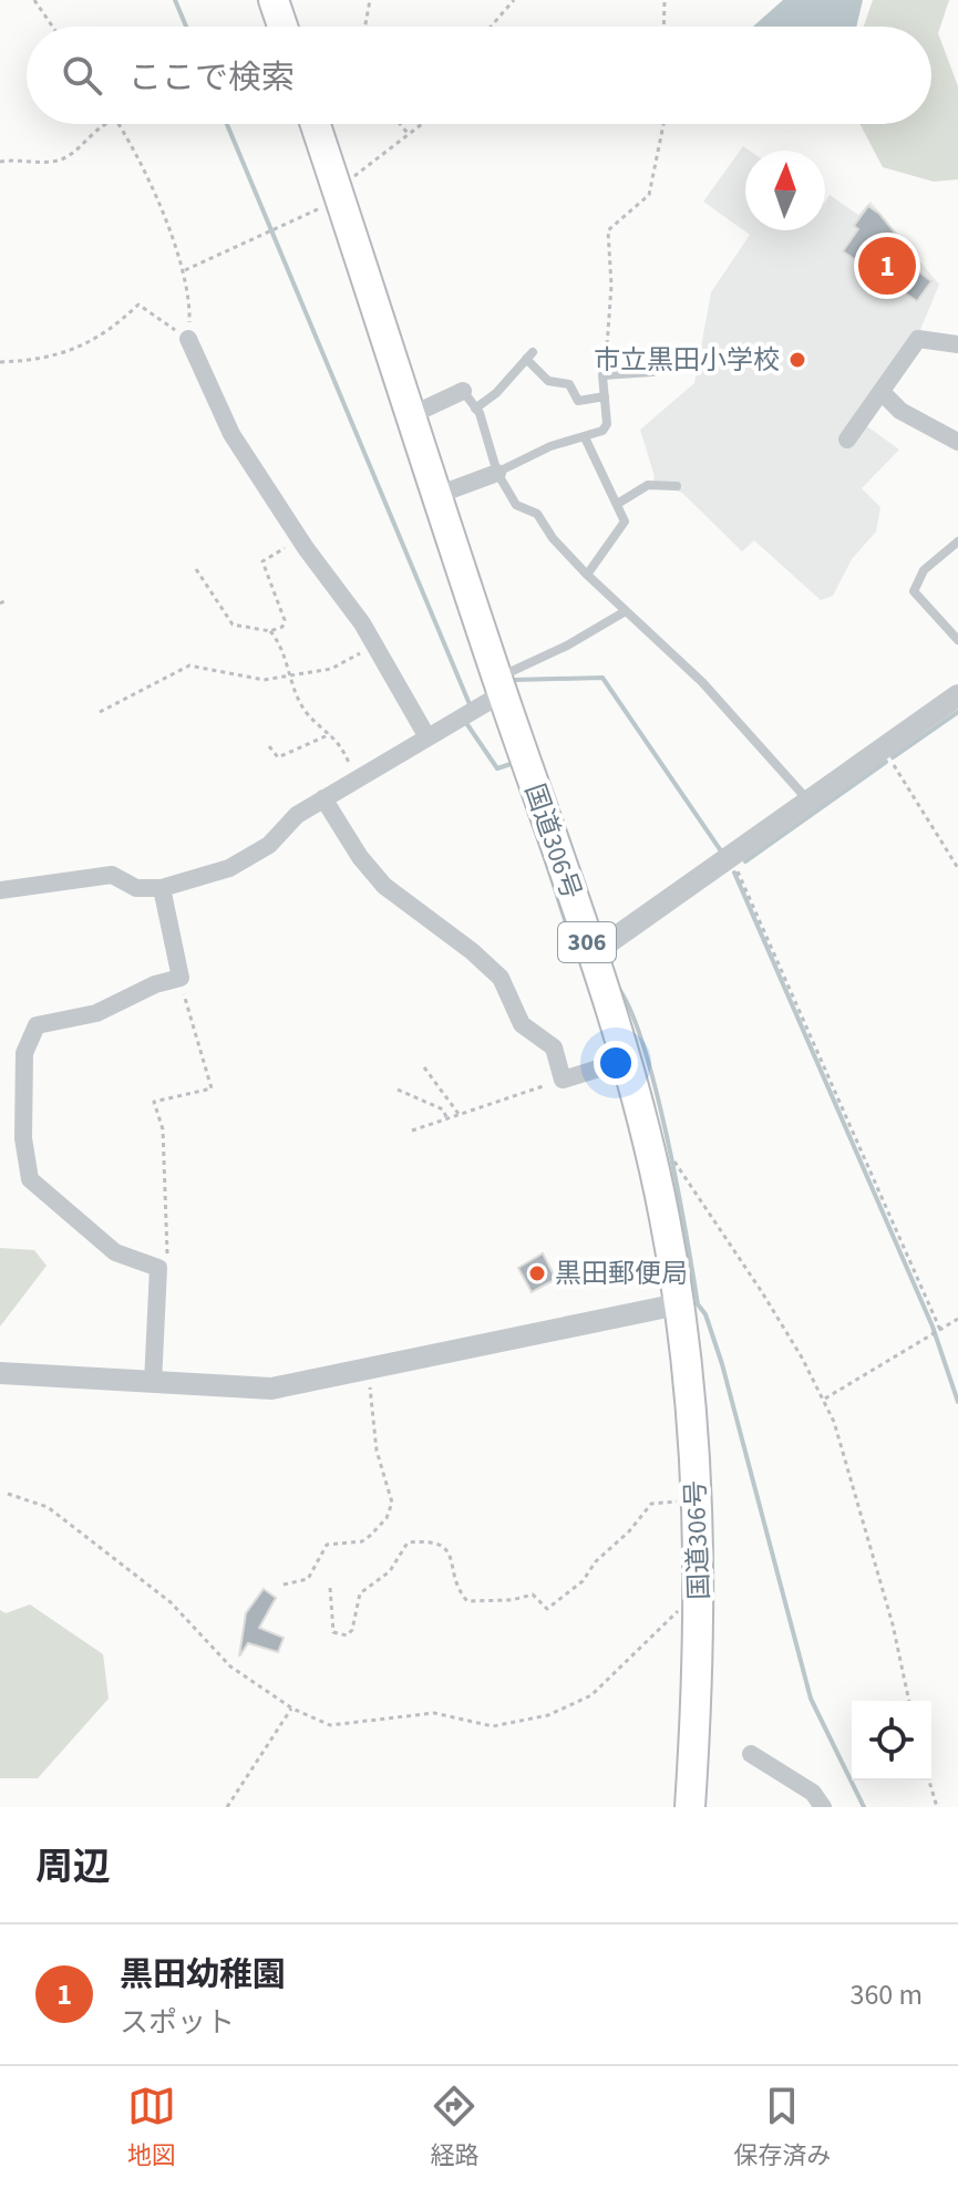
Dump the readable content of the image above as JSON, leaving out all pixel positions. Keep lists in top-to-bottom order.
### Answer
{
  "streets": {
    "highway": ["国道306号", "306"]
  },
  "places": ["市立黒田小学校", "黒田郵便局"],
  "north": "top",
  "page": {
    "search": "ここで検索",
    "pins": "1",
    "heading": "周辺",
    "list": [
      {
        "mark": "1",
        "name": "黒田幼稚園",
        "note": "スポット",
        "value": "360 m"
      }
    ],
    "nav": ["地図", "経路", "保存済み"]
  }
}
